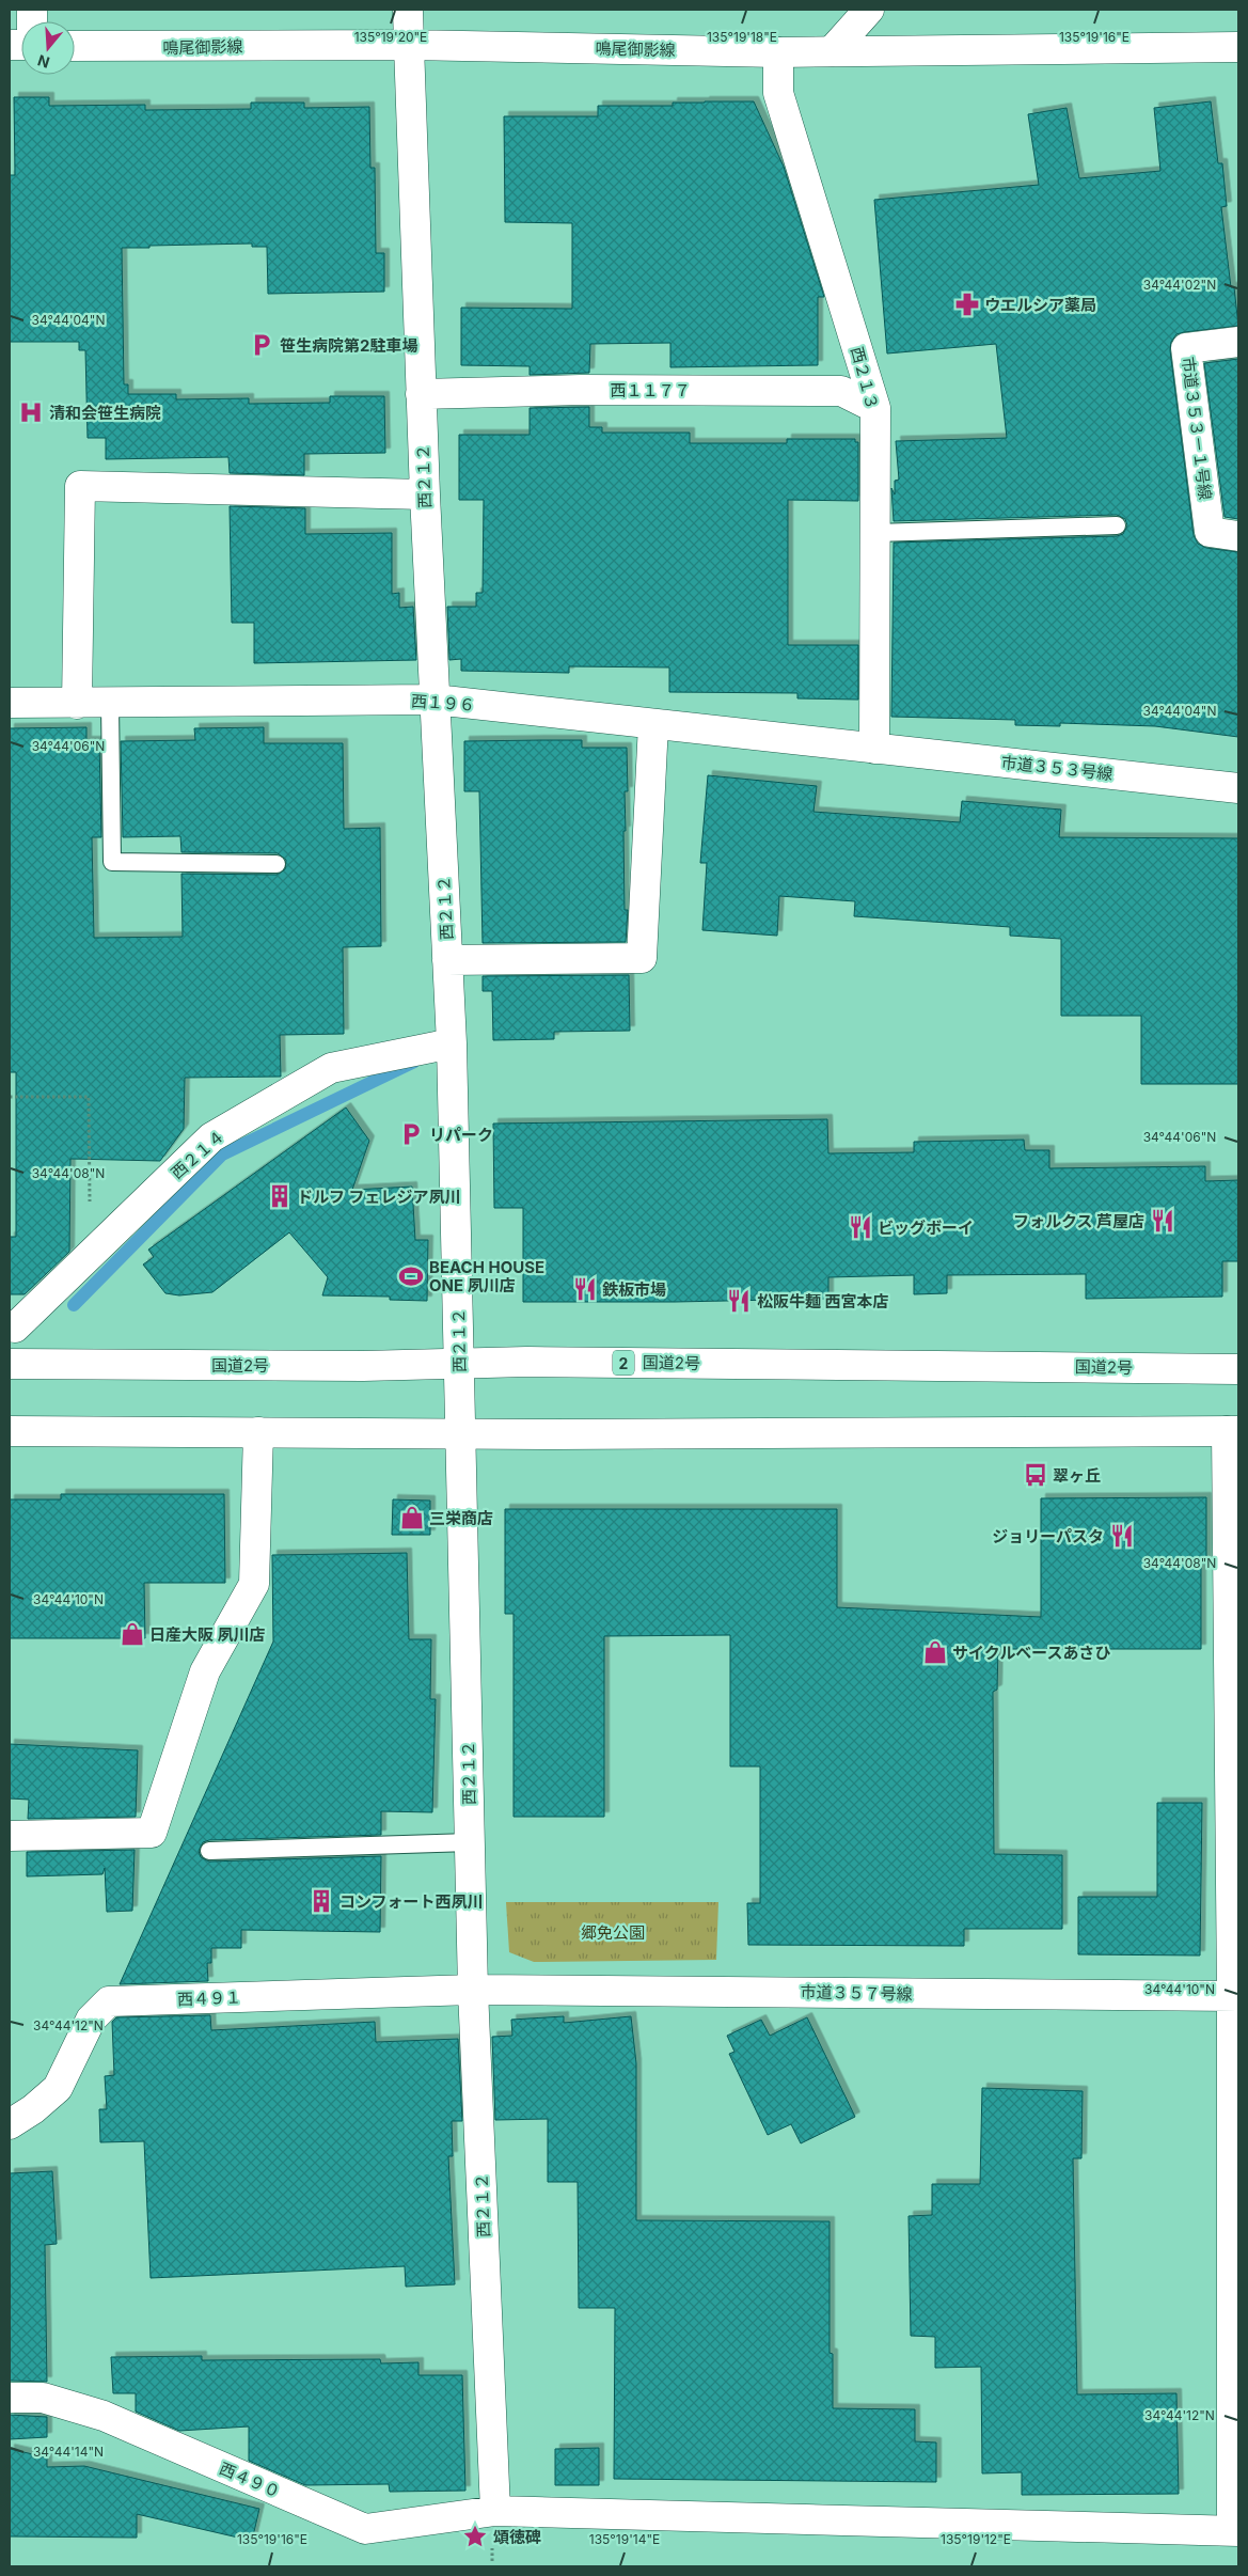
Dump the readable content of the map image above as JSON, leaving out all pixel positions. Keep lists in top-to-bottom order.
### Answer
{
  "streets": {
    "main road": [
      "鳴尾御影線",
      "西２１３",
      "西１１７７",
      "市道３５３－１号線",
      "西２１２",
      "西１９６",
      "市道３５３号線",
      "西２１４",
      "2",
      "国道2号",
      "市道３５７号線",
      "西４９１",
      "西４９０"
    ]
  },
  "crossings": [
    ["鳴尾御影線", "西２１３"],
    ["鳴尾御影線", "西２１２"],
    ["西２１３", "西１１７７"],
    ["西２１３", "西１９６"],
    ["西２１３", "市道３５３号線"],
    ["西１１７７", "西２１２"],
    ["西２１２", "西１９６"],
    ["西２１２", "西２１４"],
    ["西２１２", "国道2号"],
    ["西２１２", "市道３５７号線"],
    ["西２１２", "西４９１"],
    ["西２１２", "西４９０"],
    ["西１９６", "市道３５３号線"],
    ["市道３５７号線", "西４９１"]
  ],
  "parks": ["郷免公園"],
  "places": {
    "pharmacy": ["ウエルシア薬局"],
    "parking": ["笹生病院第2駐車場", "リパーク"],
    "hospital": ["清和会笹生病院"],
    "building": ["ドルフ フェレジア夙川", "コンフォート西夙川"],
    "restaurant": [
      "フォルクス 芦屋店",
      "ビッグボーイ",
      "鉄板市場",
      "松阪牛麺 西宮本店",
      "ジョリーパスタ"
    ],
    "sports": ["BEACH HOUSE ONE 夙川店"],
    "bus stop": ["翠ヶ丘"],
    "shop": ["三栄商店", "日産大阪 夙川店", "サイクルベースあさひ"],
    "place": ["頌徳碑"]
  },
  "north": "bottom",
  "coordinates": [
    "135°19'20\"E",
    "135°19'18\"E",
    "135°19'16\"E",
    "34°44'02\"N",
    "34°44'04\"N",
    "34°44'06\"N",
    "34°44'08\"N",
    "34°44'10\"N",
    "34°44'12\"N",
    "34°44'14\"N",
    "135°19'14\"E",
    "135°19'12\"E"
  ]
}
